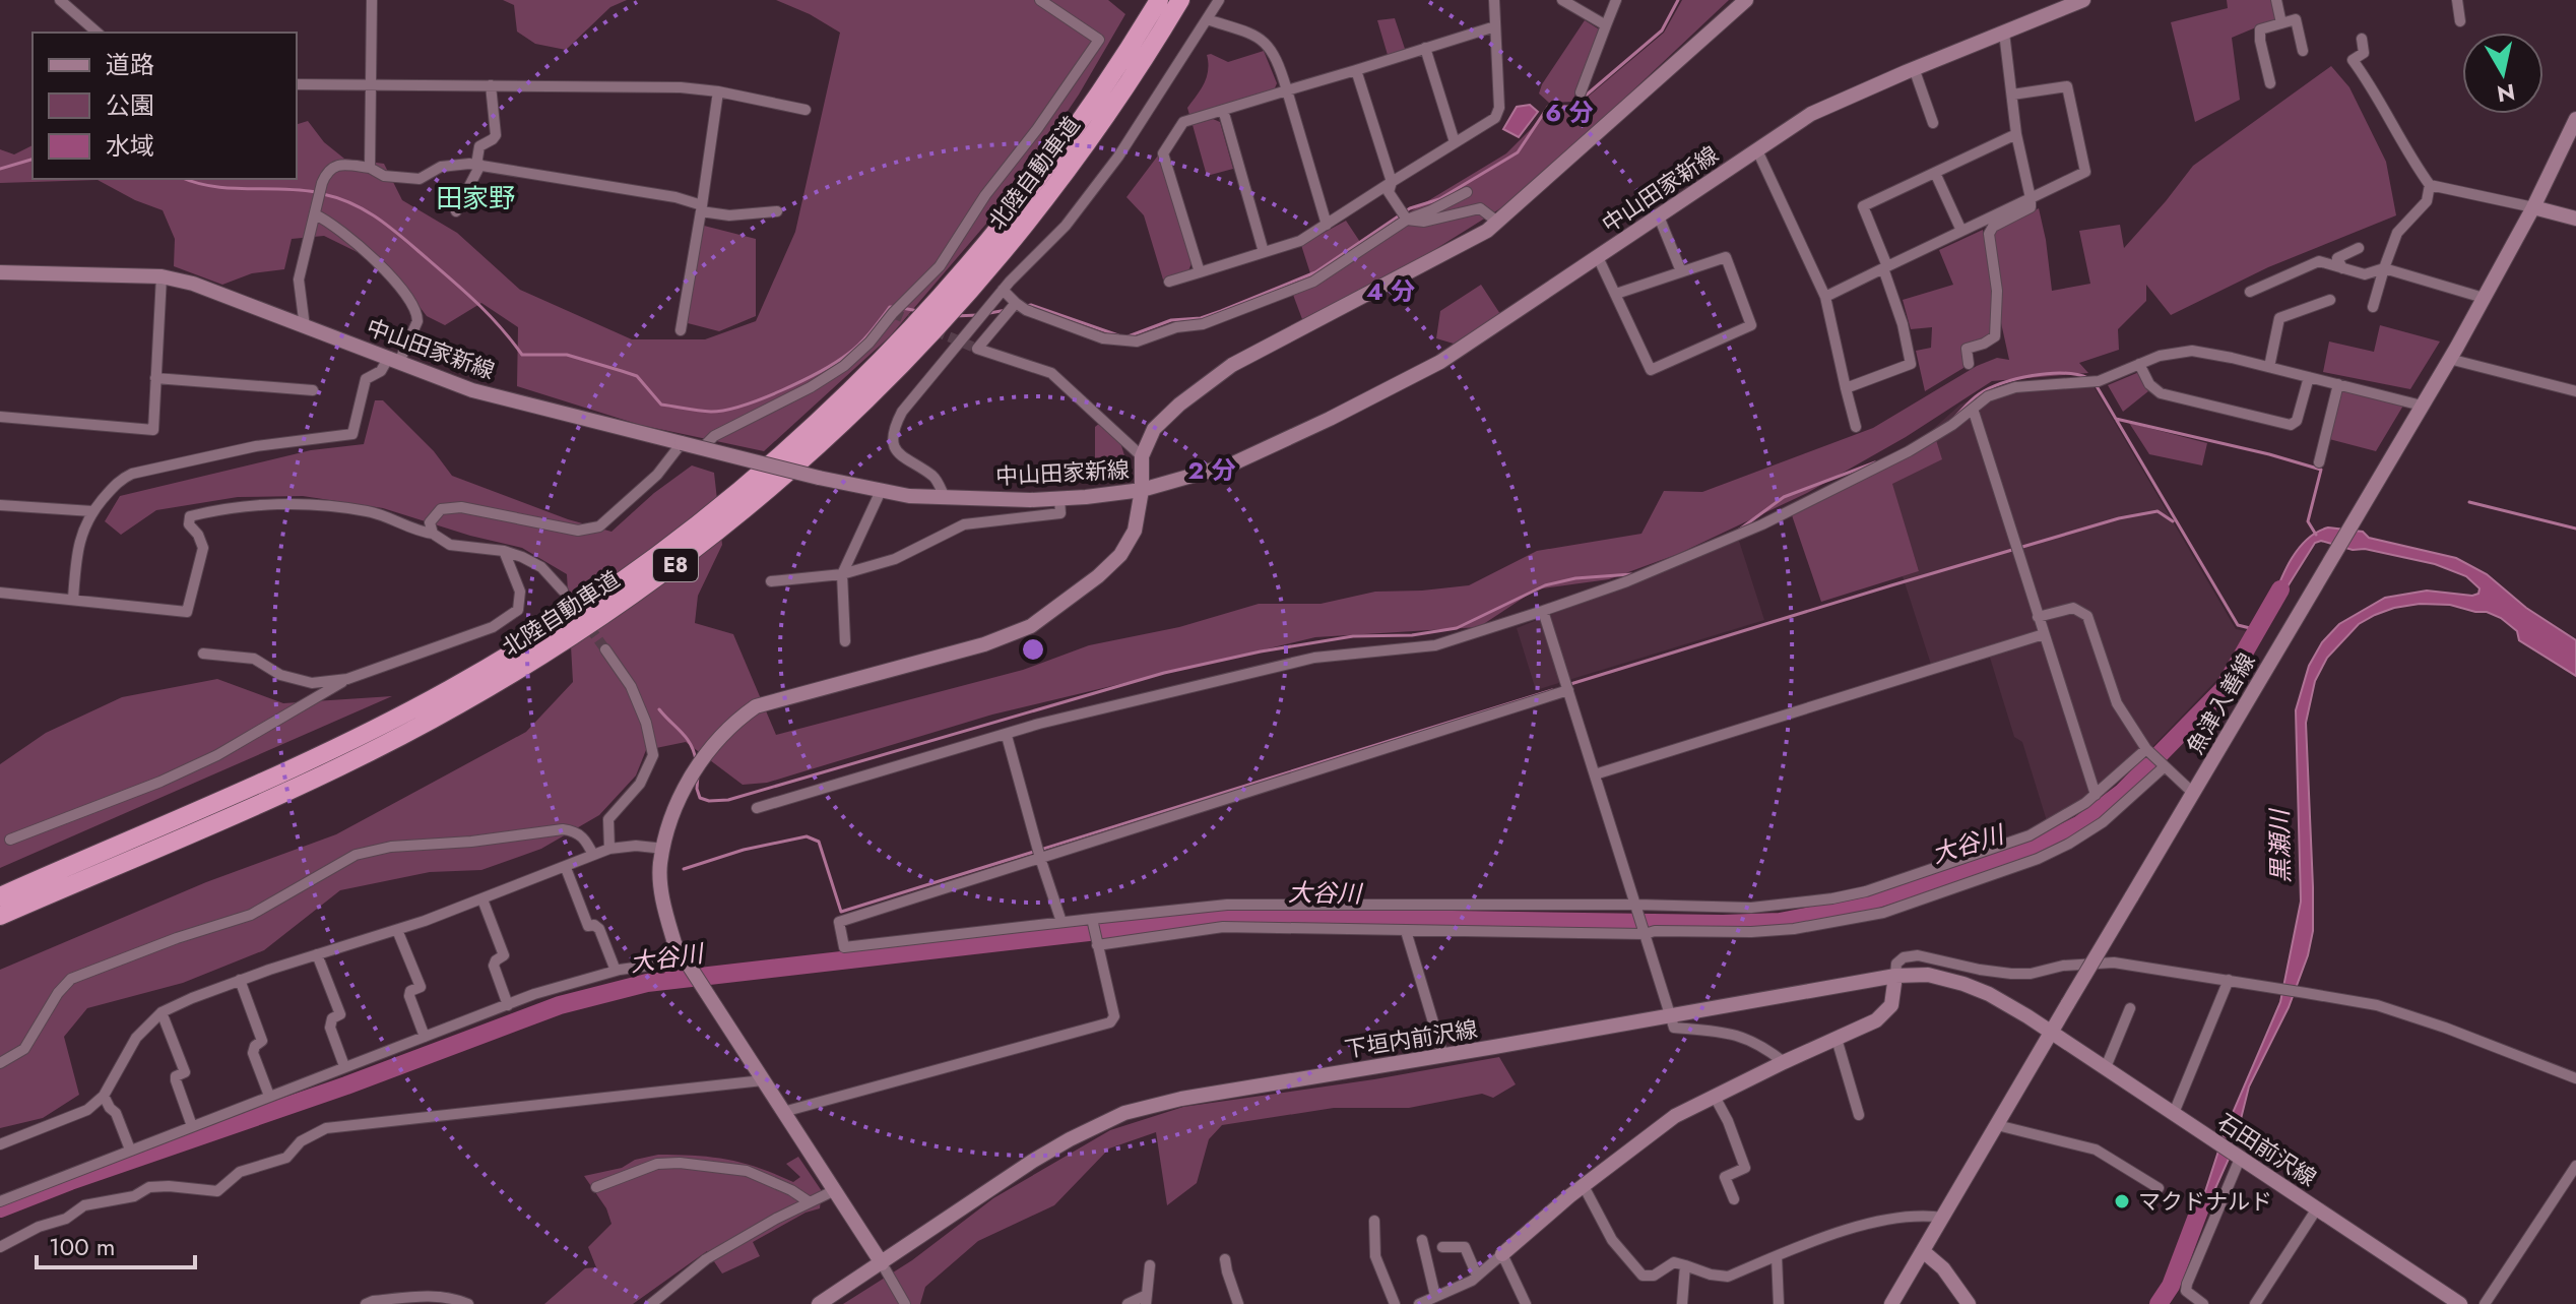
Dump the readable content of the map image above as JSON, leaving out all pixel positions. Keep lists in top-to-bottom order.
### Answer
{
  "streets": {
    "highway": ["北陸自動車道", "E8"],
    "main road": [
      "中山田家新線",
      "魚津入善線",
      "下垣内前沢線",
      "石田前沢線"
    ]
  },
  "crossings": [
    ["魚津入善線", "下垣内前沢線"],
    ["魚津入善線", "石田前沢線"],
    ["下垣内前沢線", "石田前沢線"]
  ],
  "districts": ["田家野"],
  "water": ["大谷川", "黒瀬川"],
  "places": ["マクドナルド"],
  "legend": ["道路", "公園", "水域"],
  "scale_bar": "100 m",
  "north": "bottom",
  "rings": ["6 分", "4 分", "2 分"]
}
